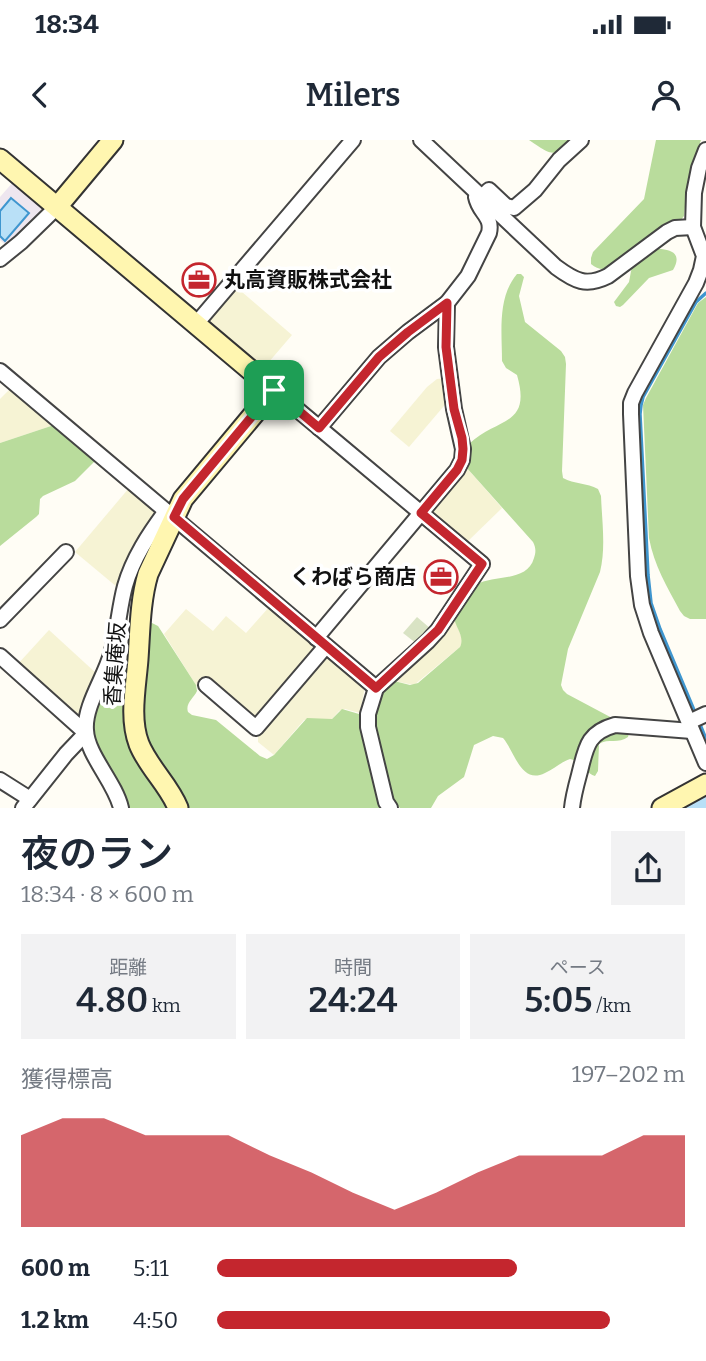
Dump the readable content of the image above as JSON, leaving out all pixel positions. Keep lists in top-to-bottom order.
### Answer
{
  "streets": {
    "street": ["香集庵坂"]
  },
  "places": {
    "office": ["丸高資販株式会社", "くわばら商店"]
  },
  "page": {
    "status": "18:34",
    "header": "Milers",
    "heading": ["夜のラン", "18:34 · 8 × 600 m"],
    "stats": [
      ["距離", "4.80 km"],
      ["時間", "24:24"],
      ["ペース", "5:05 /km"]
    ],
    "chart": ["獲得標高", "197–202 m"],
    "list": [
      {
        "name": "600 m",
        "note": "5:11"
      },
      {
        "name": "1.2 km",
        "note": "4:50"
      }
    ]
  }
}
